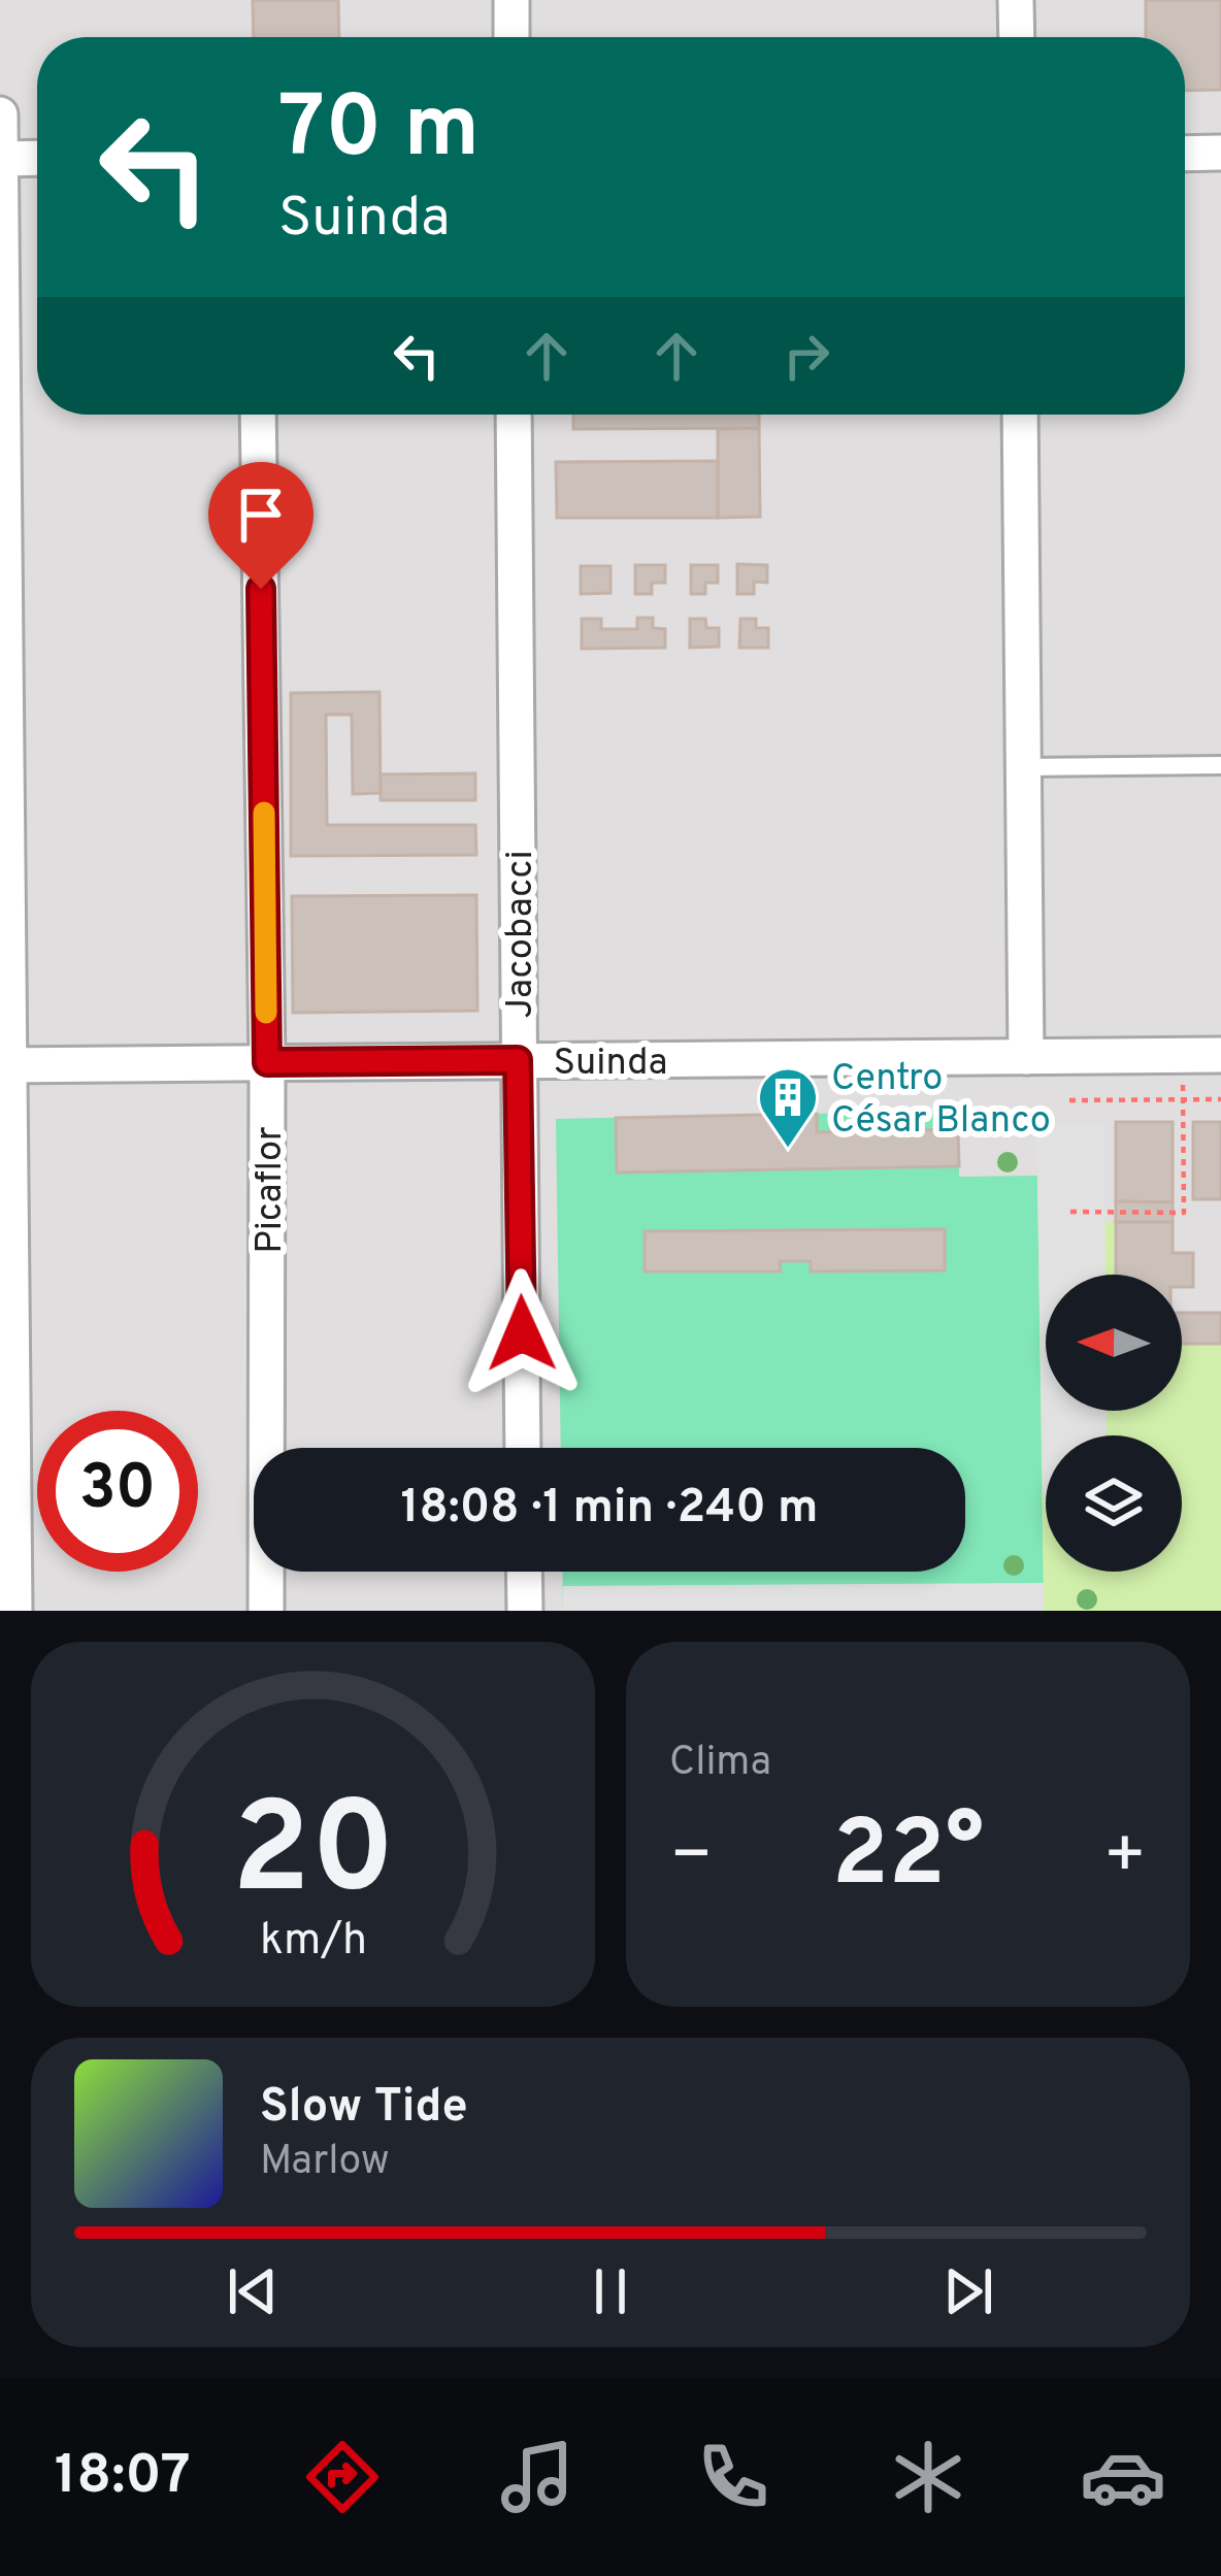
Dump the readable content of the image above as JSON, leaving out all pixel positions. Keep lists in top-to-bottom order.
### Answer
{
  "streets": {
    "street": ["Jacobacci", "Suinda", "Picaflor"]
  },
  "crossings": [
    ["Jacobacci", "Suinda"],
    ["Suinda", "Picaflor"]
  ],
  "places": {
    "building": ["Centro César Blanco"]
  },
  "north": "left",
  "page": {
    "turn": ["70 m", "Suinda"],
    "limit": "30",
    "trip": "18:08 · 1 min · 240 m",
    "tile": "Clima",
    "heat": ["−", "22°", "+"],
    "song": ["Slow Tide", "Marlow"],
    "tabs": "18:07",
    "gauge": ["20", "km/h"]
  }
}
